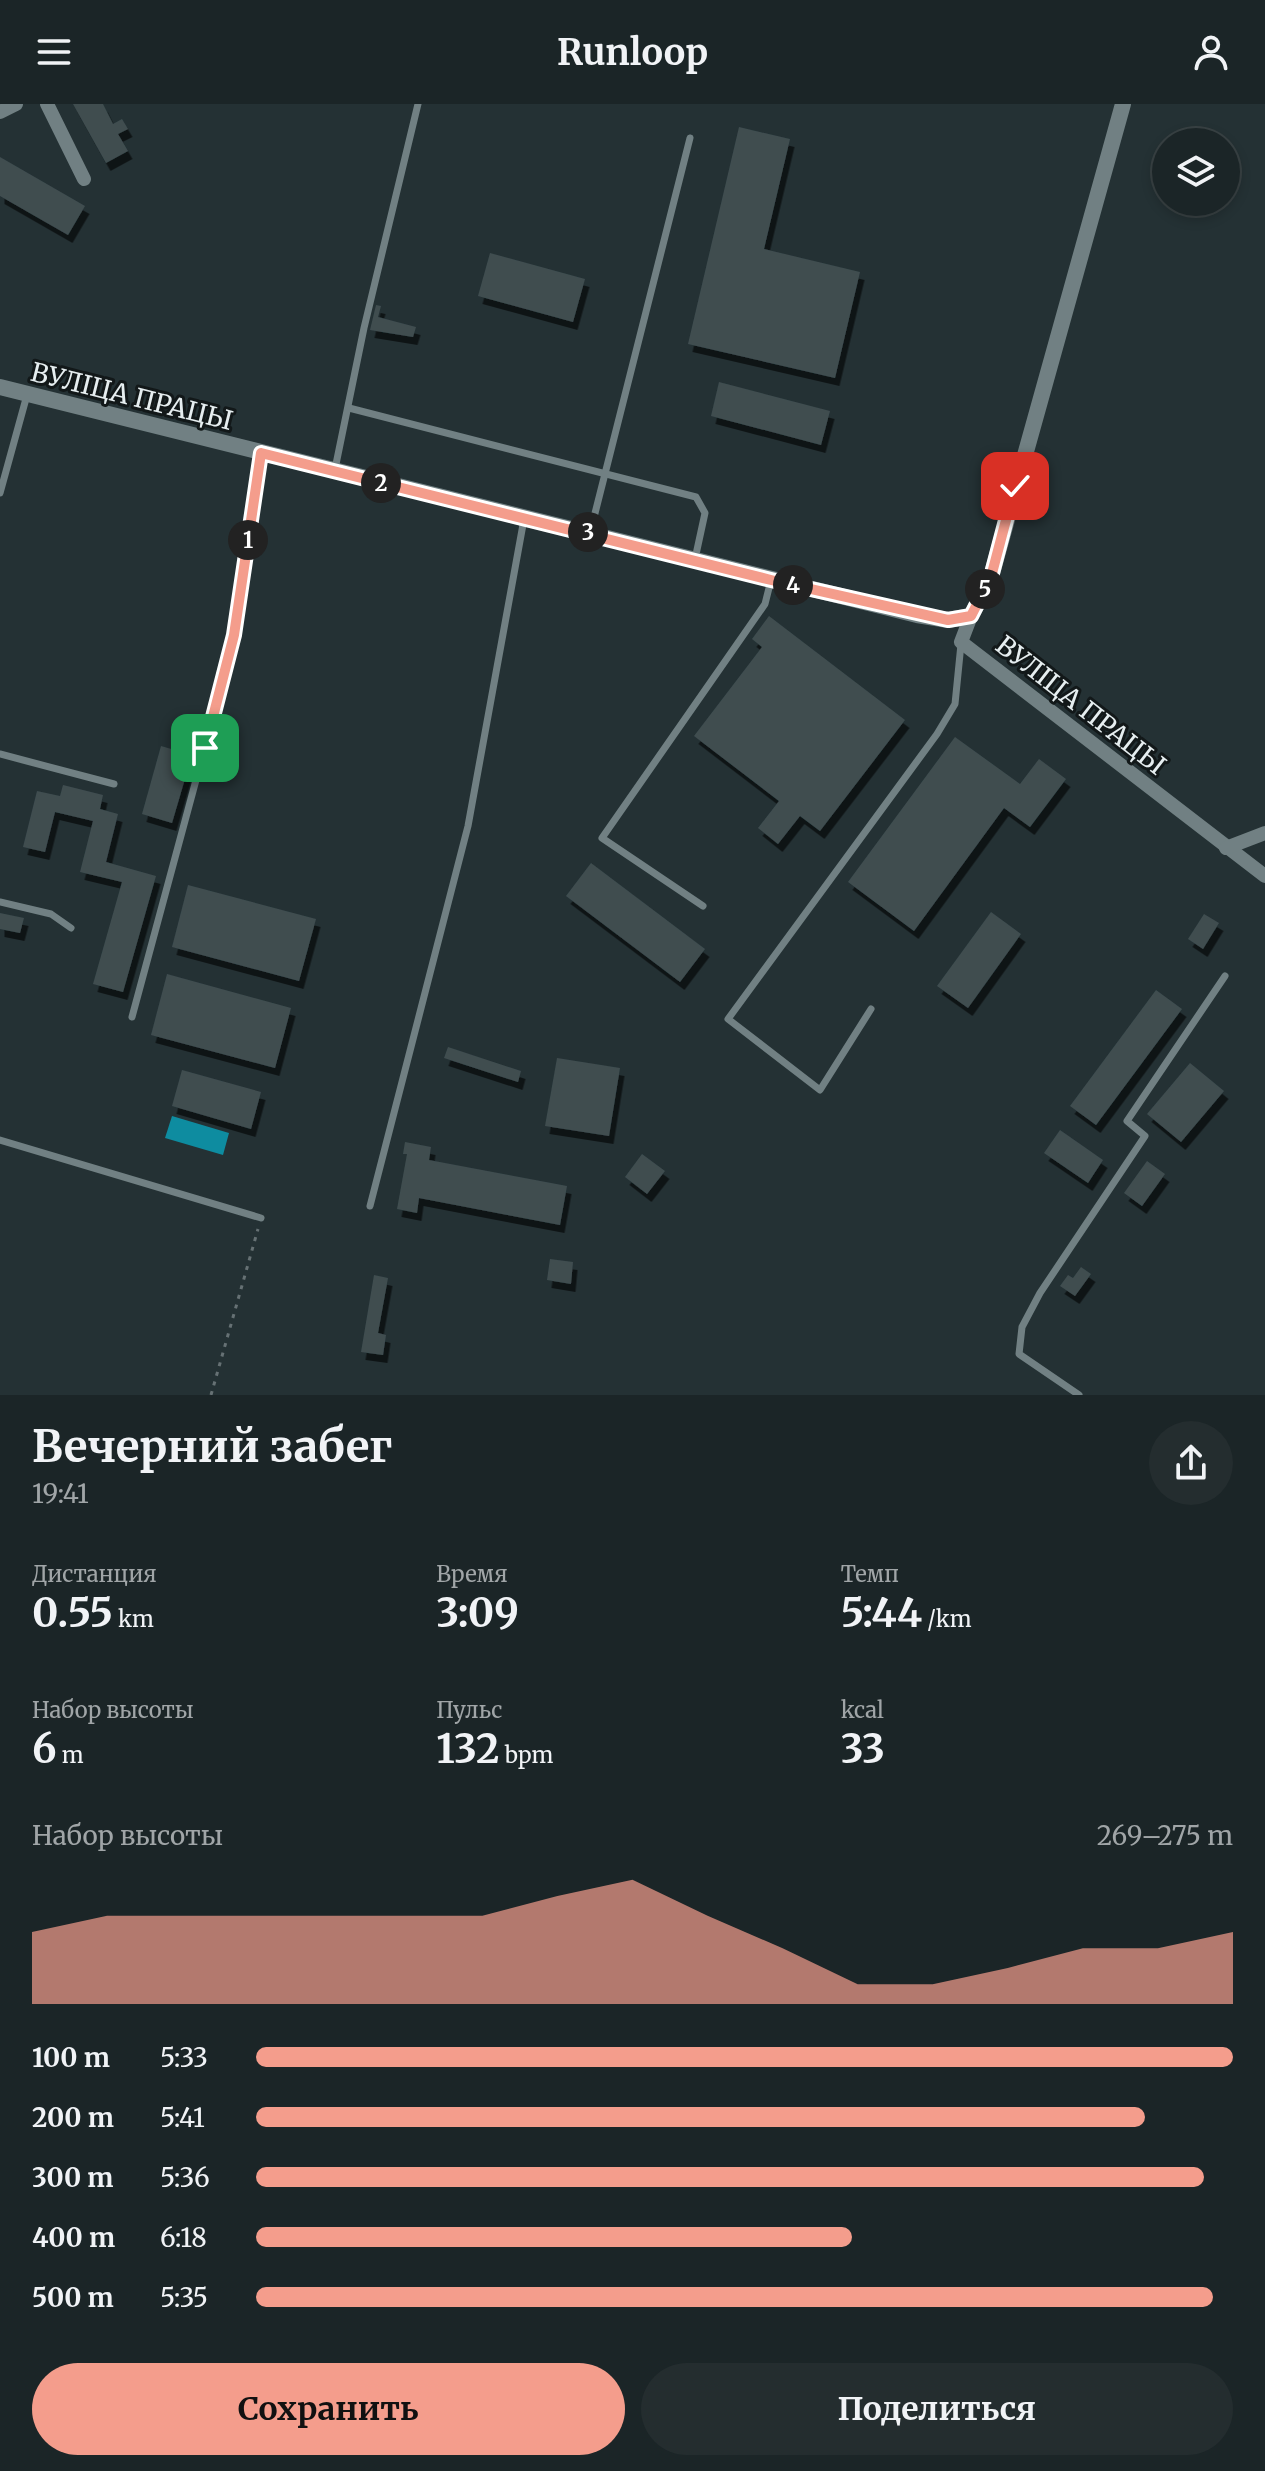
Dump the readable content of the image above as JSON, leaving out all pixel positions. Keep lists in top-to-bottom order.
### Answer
{
  "streets": {
    "street": ["ВУЛІЦА ПРАЦЫ"]
  },
  "page": {
    "header": "Runloop",
    "pins": [
      "2",
      "3",
      "1",
      "4",
      "5"
    ],
    "heading": ["Вечерний забег", "19:41"],
    "stats": [
      ["Дистанция", "0.55 km"],
      ["Время", "3:09"],
      ["Темп", "5:44 /km"],
      ["Набор высоты", "6 m"],
      ["Пульс", "132 bpm"],
      ["kcal", "33"]
    ],
    "chart": ["Набор высоты", "269–275 m"],
    "list": [
      {
        "name": "100 m",
        "note": "5:33"
      },
      {
        "name": "200 m",
        "note": "5:41"
      },
      {
        "name": "300 m",
        "note": "5:36"
      },
      {
        "name": "400 m",
        "note": "6:18"
      },
      {
        "name": "500 m",
        "note": "5:35"
      }
    ],
    "buttons": ["Сохранить", "Поделиться"]
  }
}
